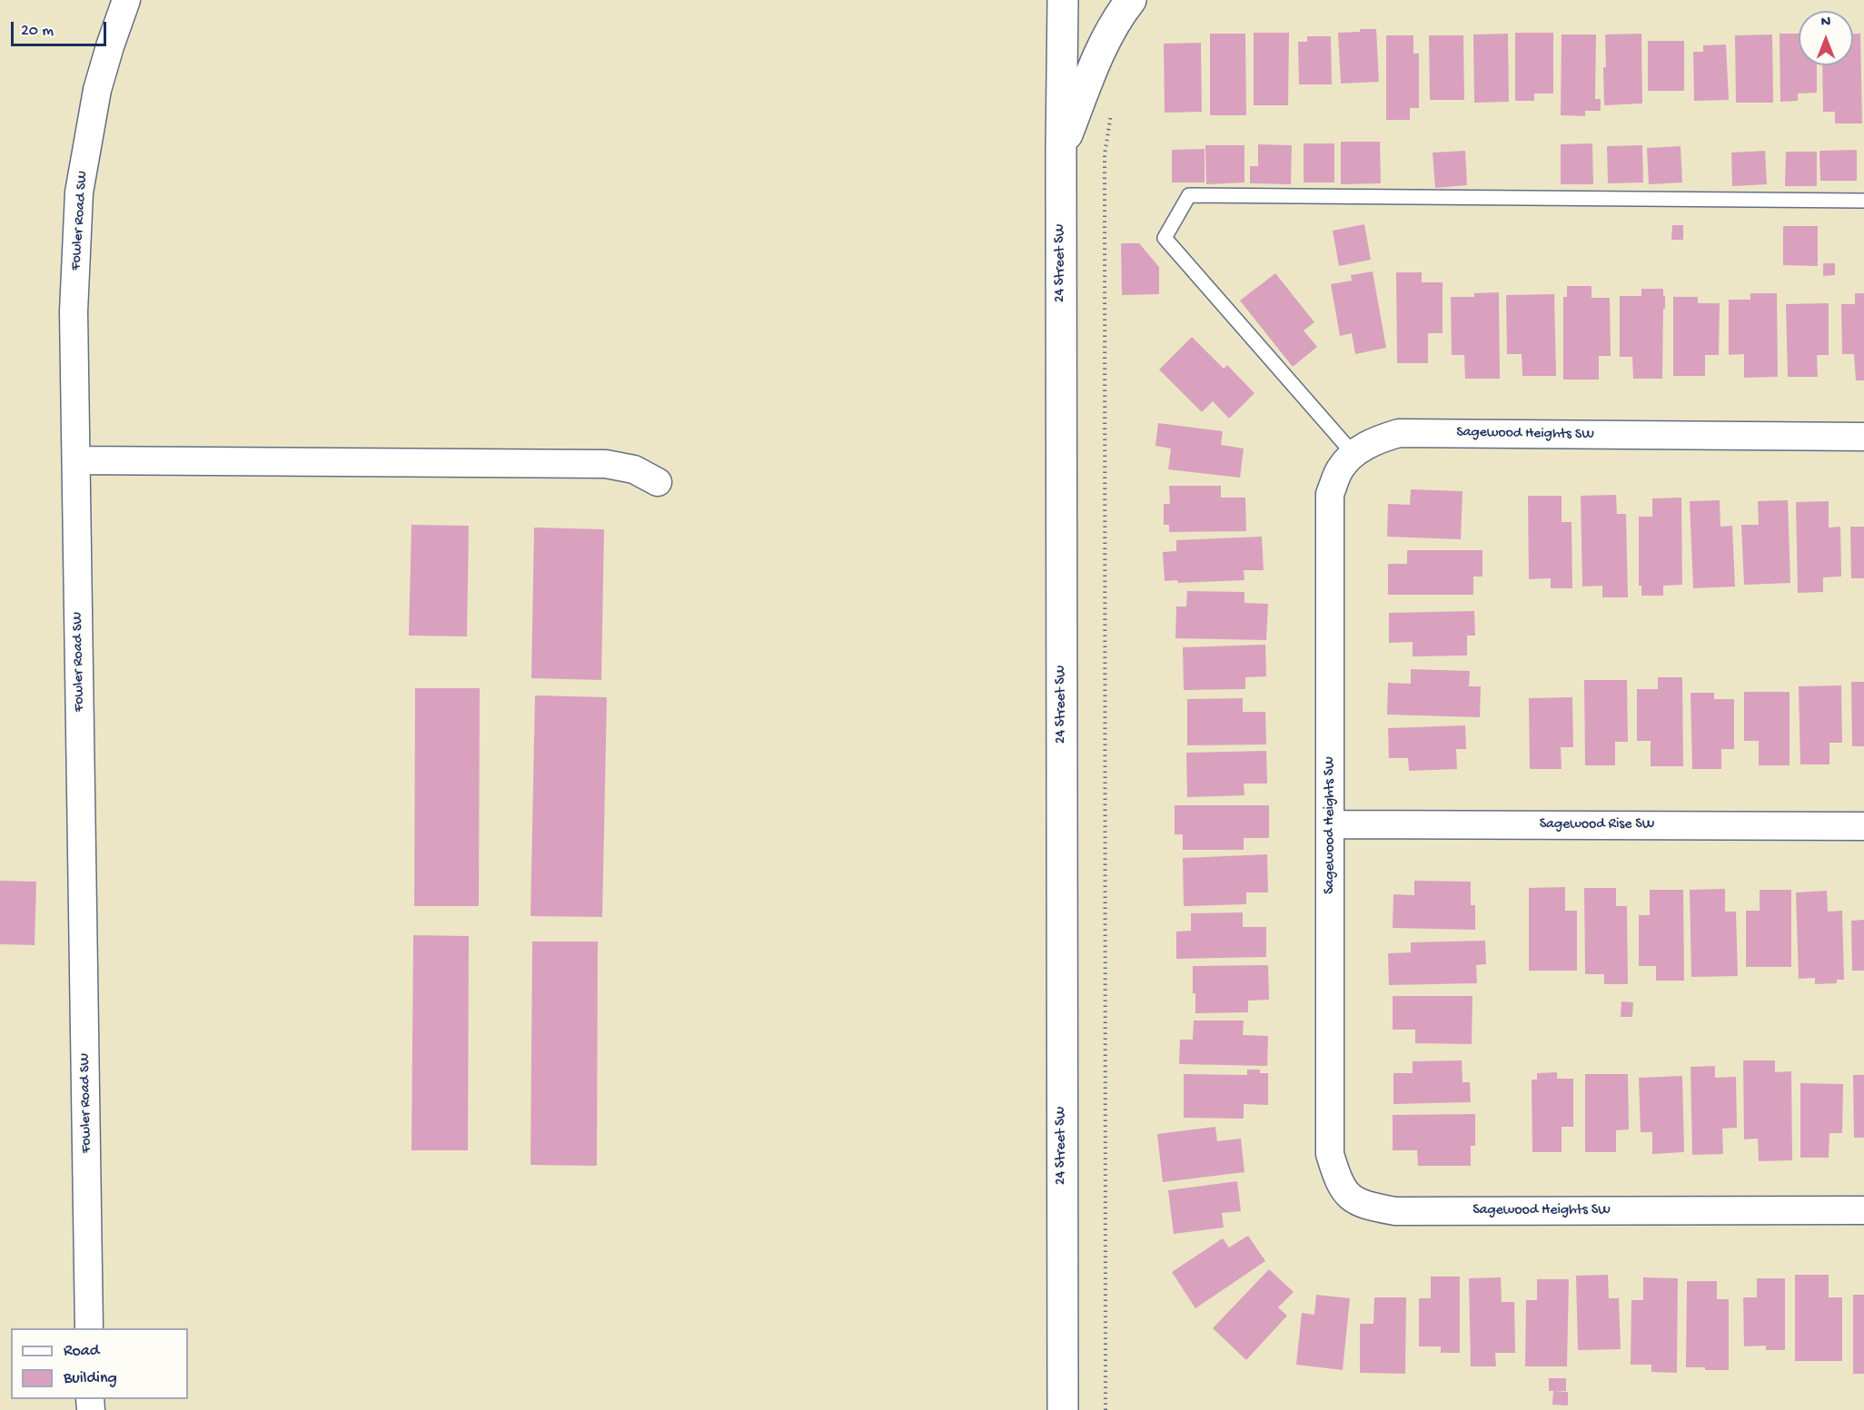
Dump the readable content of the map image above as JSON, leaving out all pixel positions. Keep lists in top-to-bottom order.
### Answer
{
  "streets": {
    "street": [
      "Fowler Road SW",
      "24 Street SW",
      "Sagewood Heights SW",
      "Sagewood Rise SW"
    ]
  },
  "crossings": [
    ["Sagewood Heights SW", "Sagewood Rise SW"]
  ],
  "legend": ["Road", "Building"],
  "scale_bar": "20 m",
  "north": "top"
}
